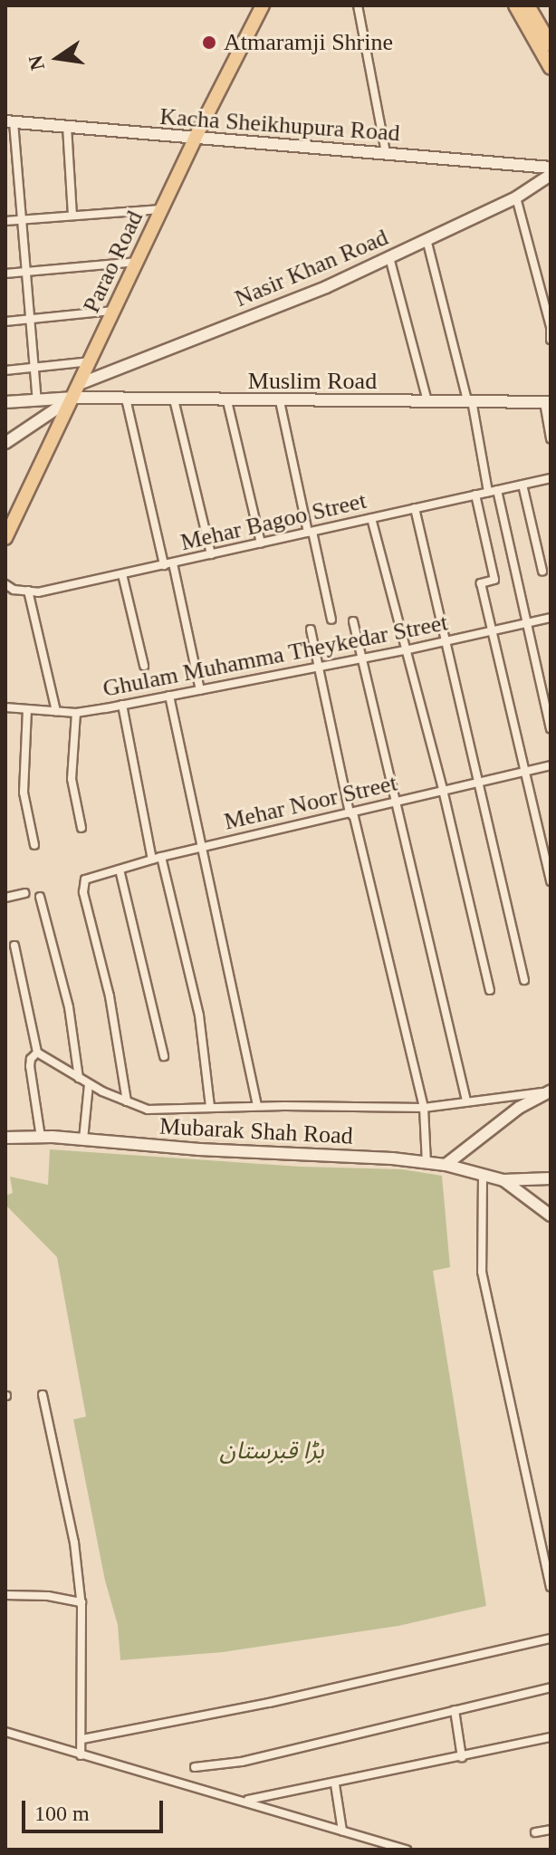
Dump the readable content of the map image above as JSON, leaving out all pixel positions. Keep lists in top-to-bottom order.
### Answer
{
  "streets": {
    "main road": ["Parao Road"],
    "street": [
      "Kacha Sheikhupura Road",
      "Nasir Khan Road",
      "Muslim Road",
      "Mehar Bagoo Street",
      "Ghulam Muhamma Theykedar Street",
      "Mehar Noor Street",
      "Mubarak Shah Road"
    ]
  },
  "crossings": [
    ["Kacha Sheikhupura Road", "Parao Road"],
    ["Parao Road", "Nasir Khan Road"],
    ["Parao Road", "Muslim Road"]
  ],
  "parks": ["بڑا قبرستان"],
  "places": ["Atmaramji Shrine"],
  "scale_bar": "100 m",
  "north": "left"
}
